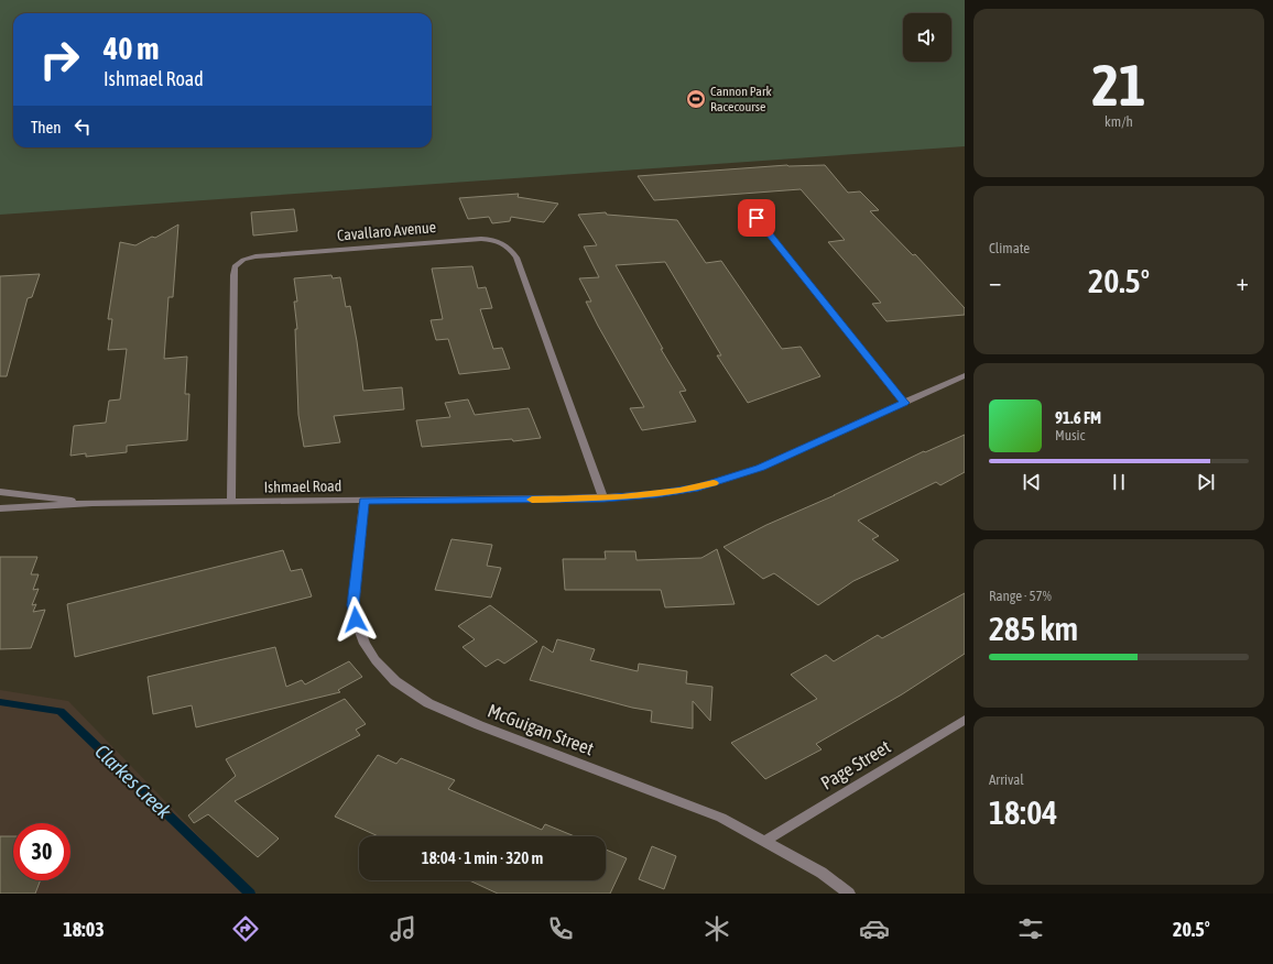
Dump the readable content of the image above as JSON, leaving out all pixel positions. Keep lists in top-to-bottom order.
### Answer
{
  "streets": {
    "street": [
      "Cavallaro Avenue",
      "Ishmael Road",
      "McGuigan Street",
      "Page Street"
    ]
  },
  "crossings": [
    ["Cavallaro Avenue", "Ishmael Road"],
    ["Ishmael Road", "McGuigan Street"],
    ["McGuigan Street", "Page Street"]
  ],
  "water": ["Clarkes Creek"],
  "places": {
    "sports": ["Cannon Park Racecourse"]
  },
  "page": {
    "tile": [
      ["21", "km/h"],
      "Climate",
      ["Range · 57%", "285 km"],
      ["Arrival", "18:04"]
    ],
    "turn": ["40 m", "Ishmael Road"],
    "then": "Then",
    "heat": ["−", "20.5°", "+"],
    "song": ["91.6 FM", "Music"],
    "limit": "30",
    "trip": "18:04 · 1 min · 320 m",
    "tabs": ["18:03", "20.5°"]
  }
}
